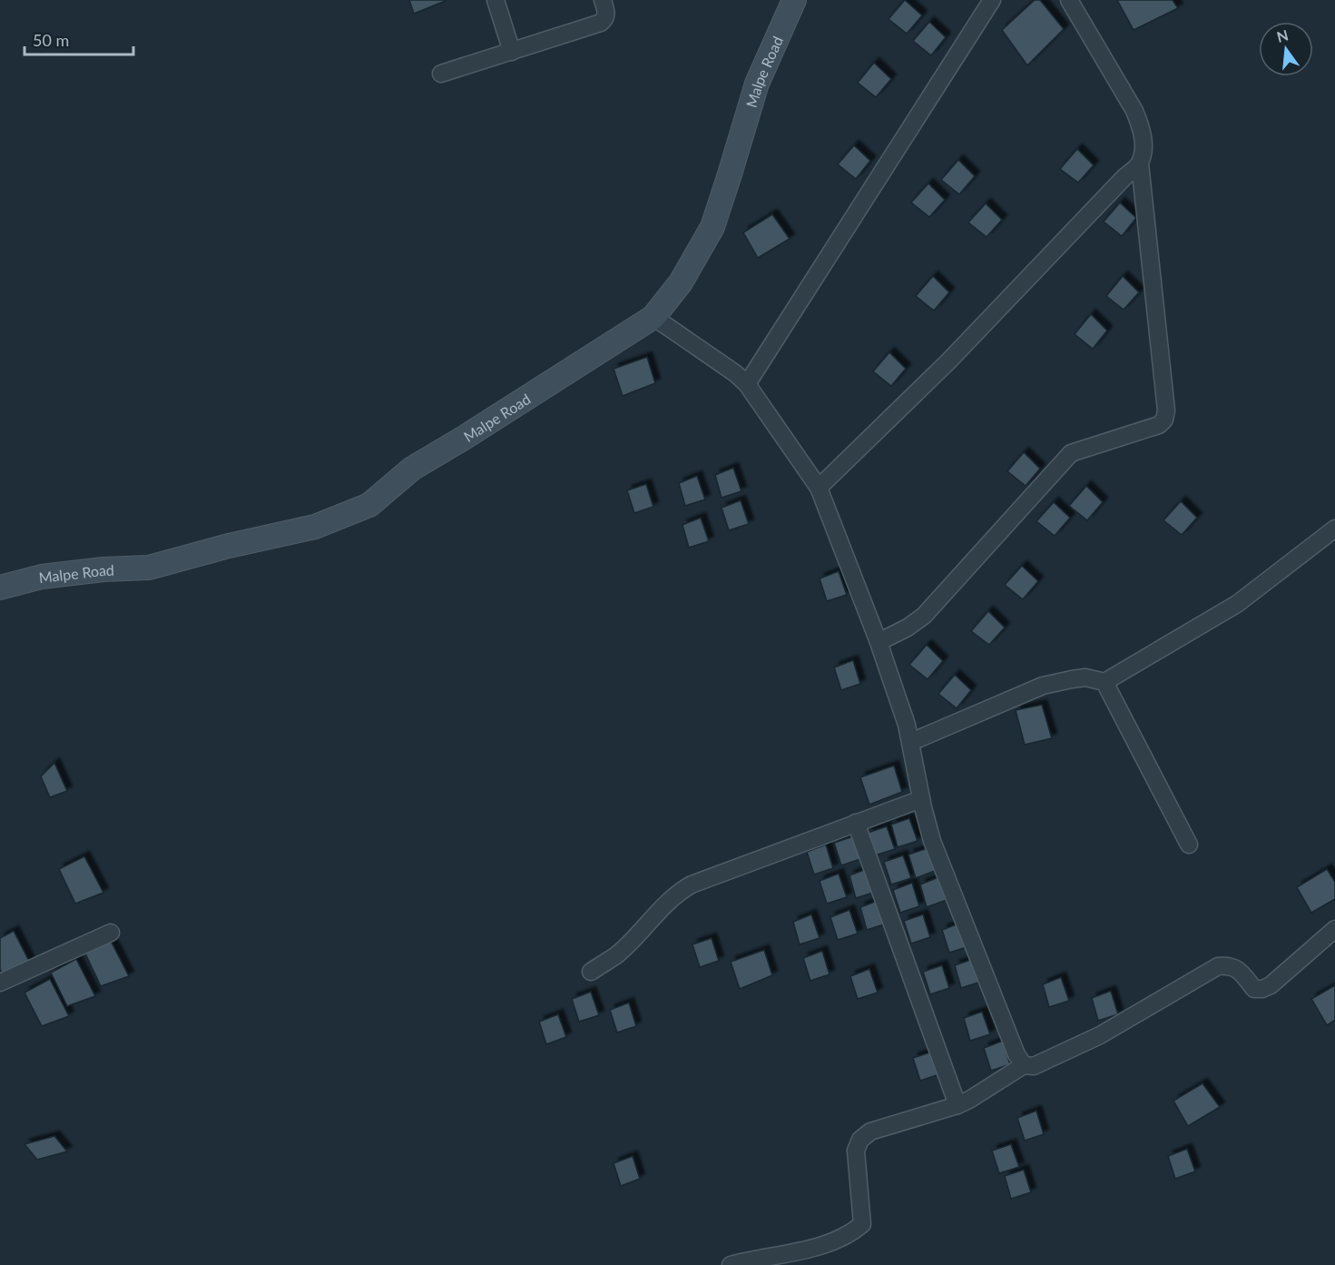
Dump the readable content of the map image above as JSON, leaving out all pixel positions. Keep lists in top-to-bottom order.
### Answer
{
  "streets": {
    "street": ["Malpe Road"]
  },
  "scale_bar": "50 m",
  "north": "top"
}
